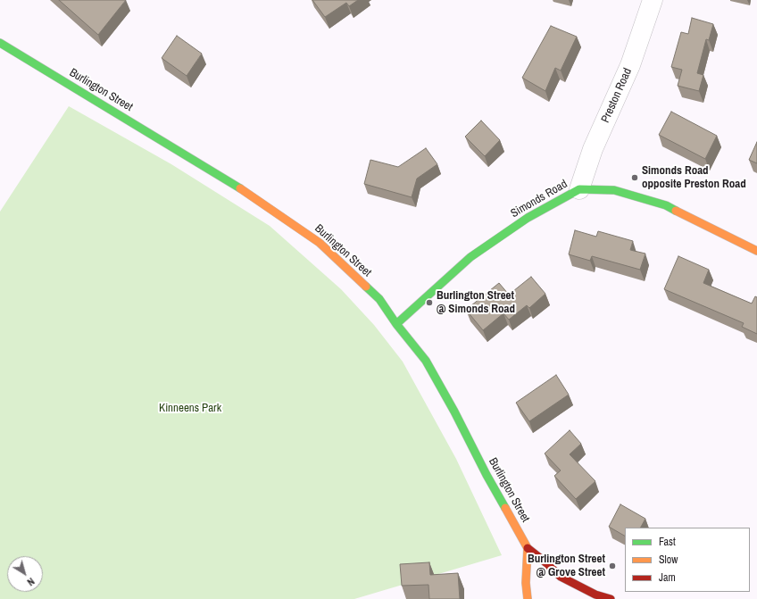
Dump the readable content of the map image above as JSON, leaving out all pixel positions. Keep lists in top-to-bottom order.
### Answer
{
  "streets": {
    "main road": ["Burlington Street", "Simonds Road"],
    "street": ["Preston Road"]
  },
  "crossings": [
    ["Burlington Street", "Simonds Road"],
    ["Preston Road", "Simonds Road"]
  ],
  "parks": ["Kinneens Park"],
  "places": ["Simonds Road opposite Preston Road", "Burlington Street @ Simonds Road", "Burlington Street @ Grove Street"],
  "legend": ["Fast", "Slow", "Jam"],
  "north": "bottom right"
}
